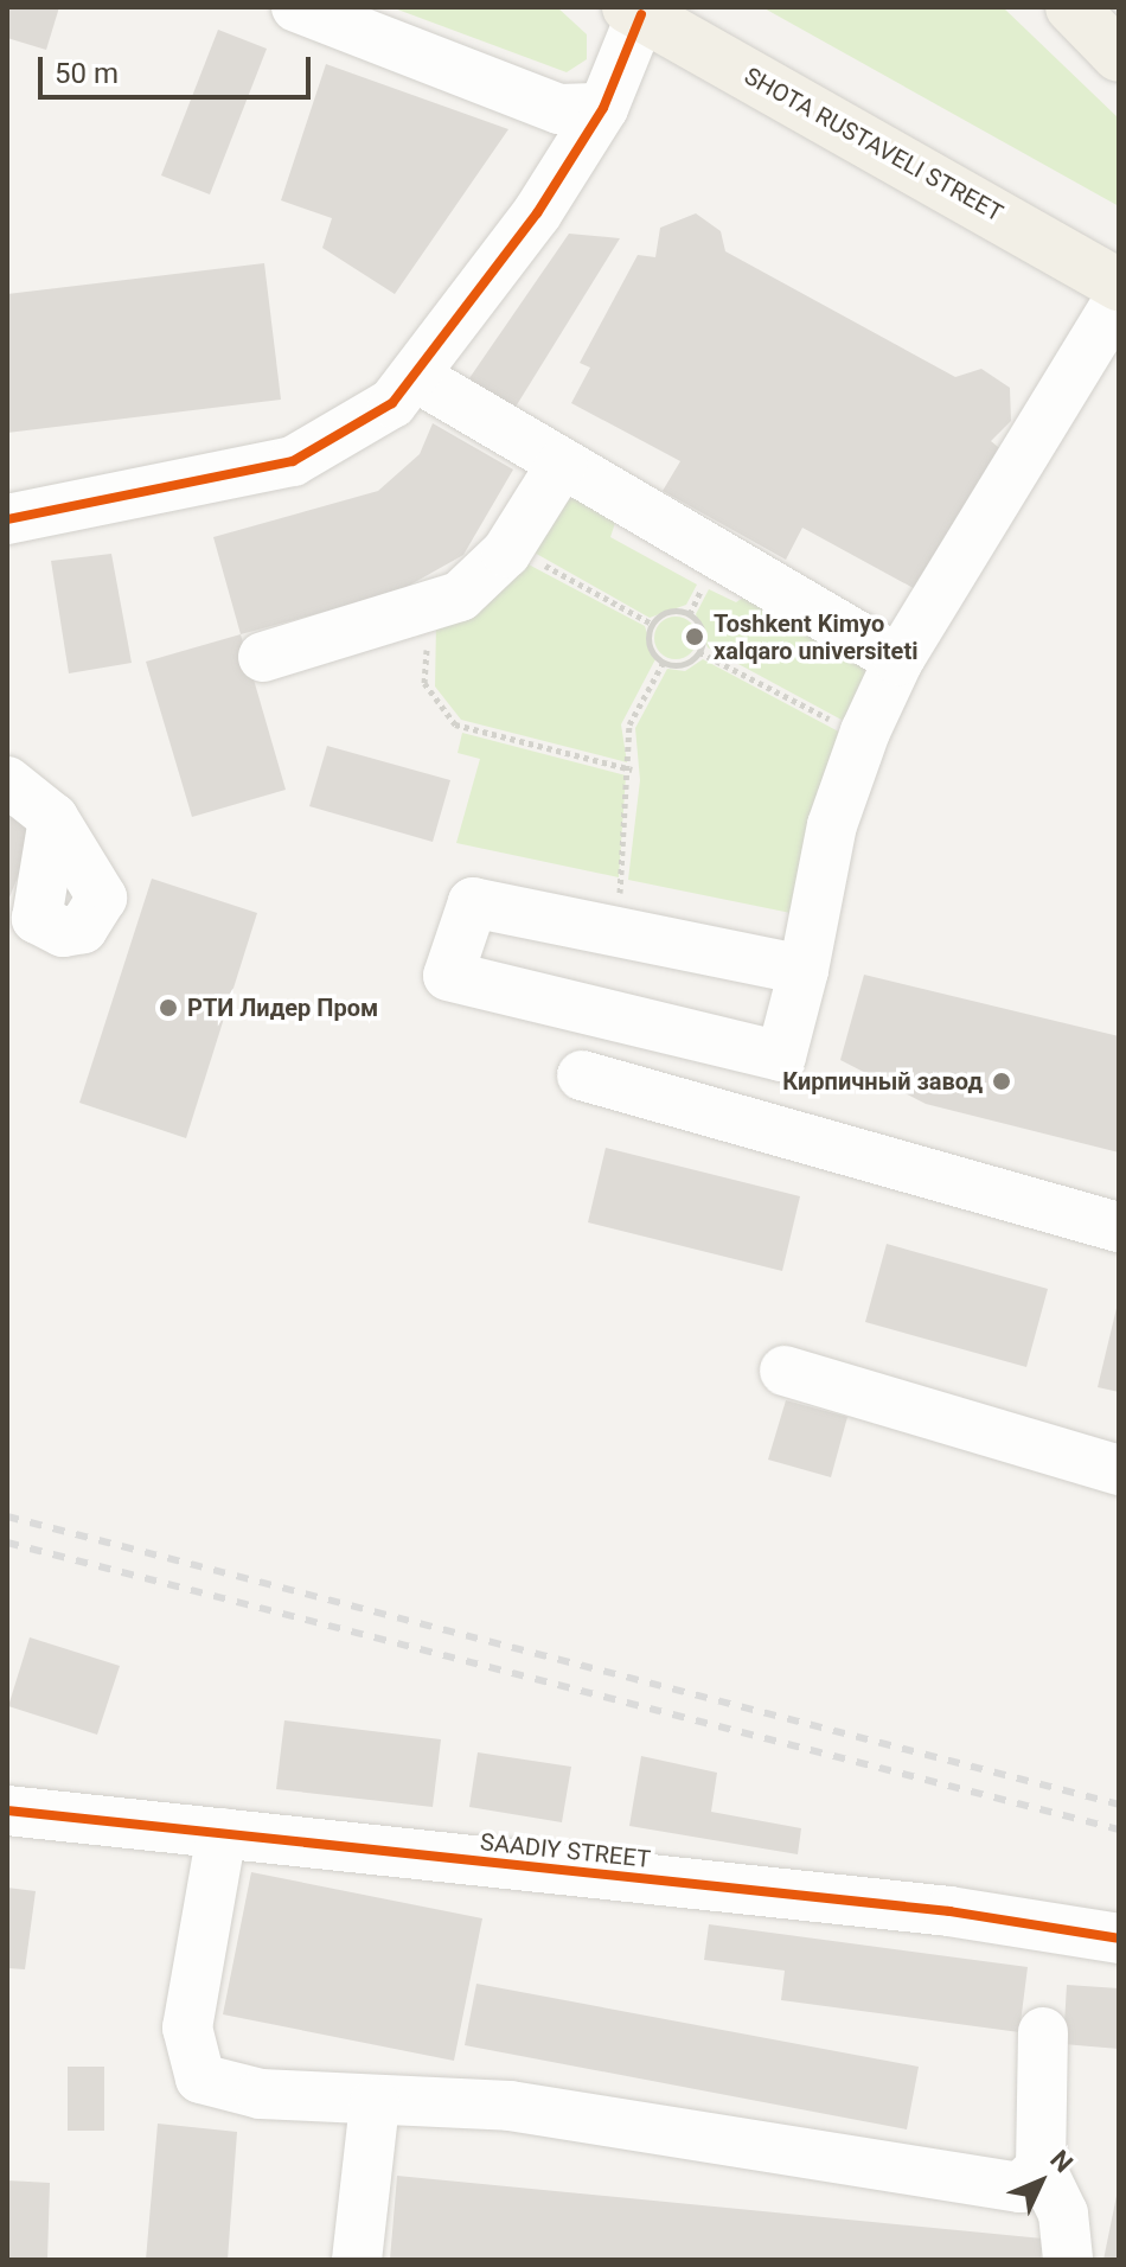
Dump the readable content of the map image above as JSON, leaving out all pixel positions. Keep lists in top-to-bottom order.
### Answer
{
  "streets": {
    "main road": ["SHOTA RUSTAVELI STREET"],
    "street": ["SAADIY STREET"]
  },
  "places": ["Toshkent Kimyo xalqaro universiteti", "РТИ Лидер Пром", "Кирпичный завод"],
  "scale_bar": "50 m",
  "north": "top right"
}
